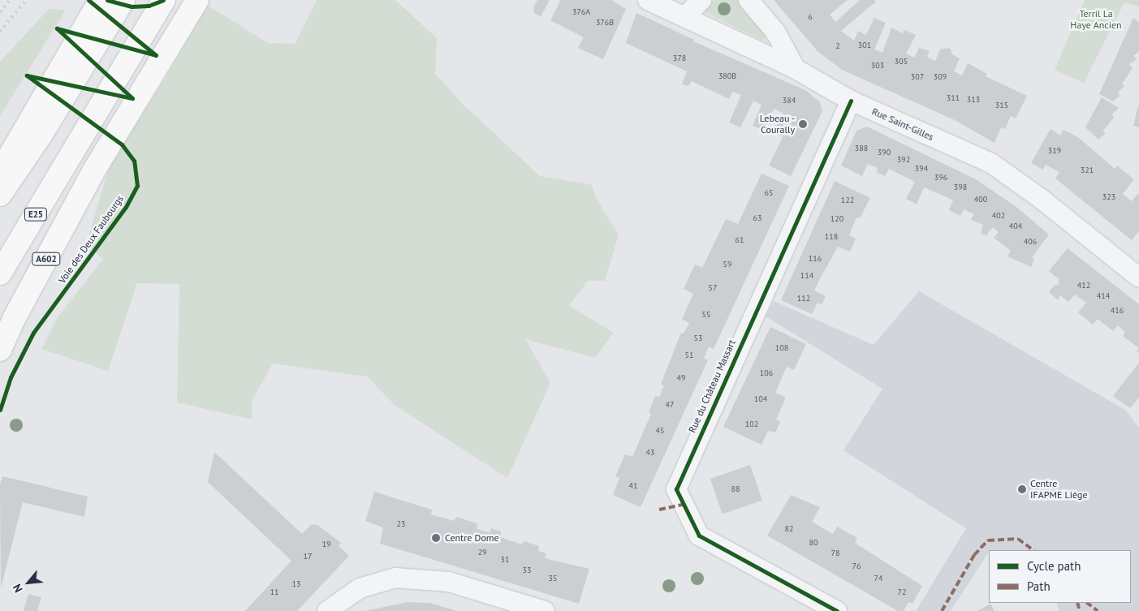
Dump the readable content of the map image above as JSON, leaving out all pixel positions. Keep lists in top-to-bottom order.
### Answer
{
  "streets": {
    "highway": ["E25", "A602"],
    "street": ["Rue Saint-Gilles", "Rue du Château Massart"],
    "cycle path": ["Voie des Deux Faubourgs"]
  },
  "crossings": [
    ["Rue Saint-Gilles", "Rue du Château Massart"]
  ],
  "parks": ["Terril La Haye Ancien"],
  "places": ["Lebeau - Courally", "Centre IFAPME Liège", "Centre Dome"],
  "house_numbers": [
    "376A",
    "6",
    "376B",
    "301",
    "2",
    "378",
    "305",
    "303",
    "380B",
    "307",
    "309",
    "311",
    "313",
    "384",
    "315",
    "388",
    "319",
    "390",
    "392",
    "394",
    "321",
    "396",
    "398",
    "65",
    "323",
    "400",
    "122",
    "402",
    "63",
    "120",
    "404",
    "118",
    "61",
    "406",
    "116",
    "59",
    "114",
    "412",
    "57",
    "414",
    "112",
    "416",
    "55",
    "53",
    "108",
    "51",
    "106",
    "49",
    "104",
    "47",
    "102",
    "45",
    "43",
    "41",
    "88",
    "23",
    "82",
    "80",
    "19",
    "29",
    "78",
    "17",
    "31",
    "76",
    "33",
    "35",
    "74",
    "13",
    "11",
    "72"
  ],
  "legend": ["Cycle path", "Path"],
  "north": "bottom left"
}
